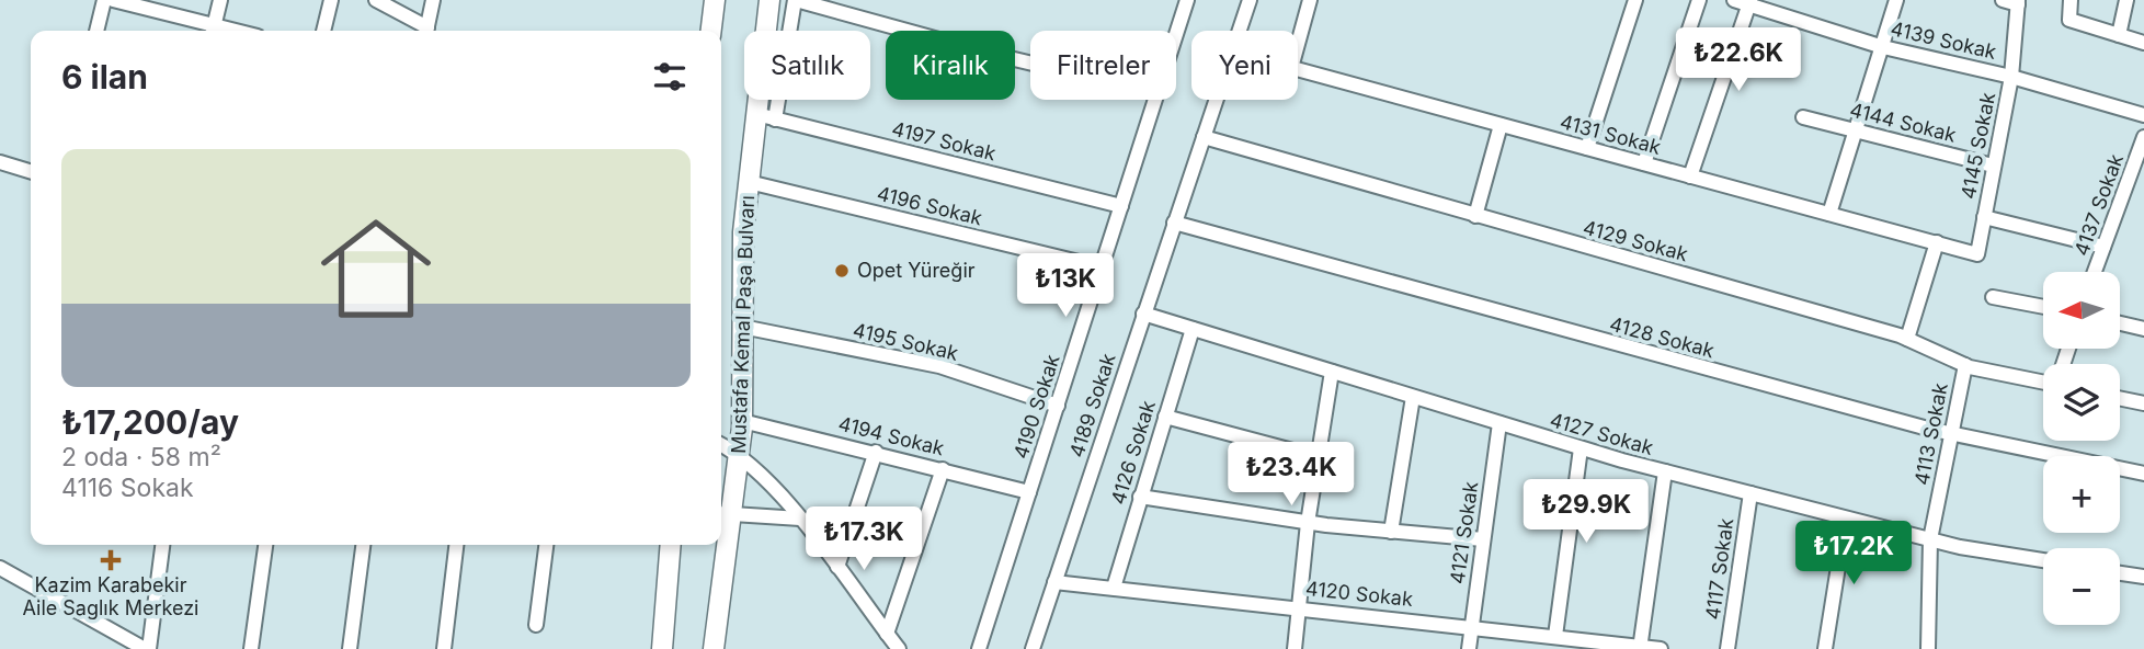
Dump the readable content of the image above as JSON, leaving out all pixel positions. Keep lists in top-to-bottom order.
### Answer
{
  "streets": {
    "main road": ["Mustafa Kemal Paşa Bulvarı"],
    "street": [
      "4139 Sokak",
      "4144 Sokak",
      "4131 Sokak",
      "4197 Sokak",
      "4145 Sokak",
      "4137 Sokak",
      "4196 Sokak",
      "4129 Sokak",
      "4128 Sokak",
      "4195 Sokak",
      "4189 Sokak",
      "4190 Sokak",
      "4127 Sokak",
      "4113 Sokak",
      "4194 Sokak",
      "4126 Sokak",
      "4121 Sokak",
      "4117 Sokak",
      "4120 Sokak"
    ]
  },
  "crossings": [
    ["4139 Sokak", "4145 Sokak"],
    ["4144 Sokak", "4145 Sokak"],
    ["4131 Sokak", "4145 Sokak"],
    ["4197 Sokak", "Mustafa Kemal Paşa Bulvarı"],
    ["4197 Sokak", "4190 Sokak"],
    ["4196 Sokak", "Mustafa Kemal Paşa Bulvarı"],
    ["4196 Sokak", "4190 Sokak"],
    ["4129 Sokak", "4189 Sokak"],
    ["4129 Sokak", "4113 Sokak"],
    ["Mustafa Kemal Paşa Bulvarı", "4195 Sokak"],
    ["Mustafa Kemal Paşa Bulvarı", "4194 Sokak"],
    ["4128 Sokak", "4189 Sokak"],
    ["4128 Sokak", "4113 Sokak"],
    ["4195 Sokak", "4190 Sokak"],
    ["4189 Sokak", "4127 Sokak"],
    ["4189 Sokak", "4120 Sokak"],
    ["4190 Sokak", "4194 Sokak"],
    ["4127 Sokak", "4113 Sokak"],
    ["4127 Sokak", "4126 Sokak"],
    ["4127 Sokak", "4121 Sokak"],
    ["4127 Sokak", "4117 Sokak"],
    ["4126 Sokak", "4120 Sokak"],
    ["4121 Sokak", "4120 Sokak"]
  ],
  "places": {
    "other": ["Opet Yüreğir"],
    "health": ["Kazim Karabekir Aile Saglık Merkezi"]
  },
  "north": "left",
  "page": {
    "price": [
      "₺22.6K",
      "₺13K",
      "₺23.4K",
      "₺29.9K",
      "₺17.3K",
      "₺17.2K"
    ],
    "chip": [
      "Satılık",
      "Kiralık",
      "Filtreler",
      "Yeni"
    ],
    "heading": "6 ilan",
    "list": [
      {
        "name": "₺17,200/ay",
        "note": "2 oda · 58 m² · 4116 Sokak"
      }
    ],
    "map_buttons": ["+", "−"]
  }
}
